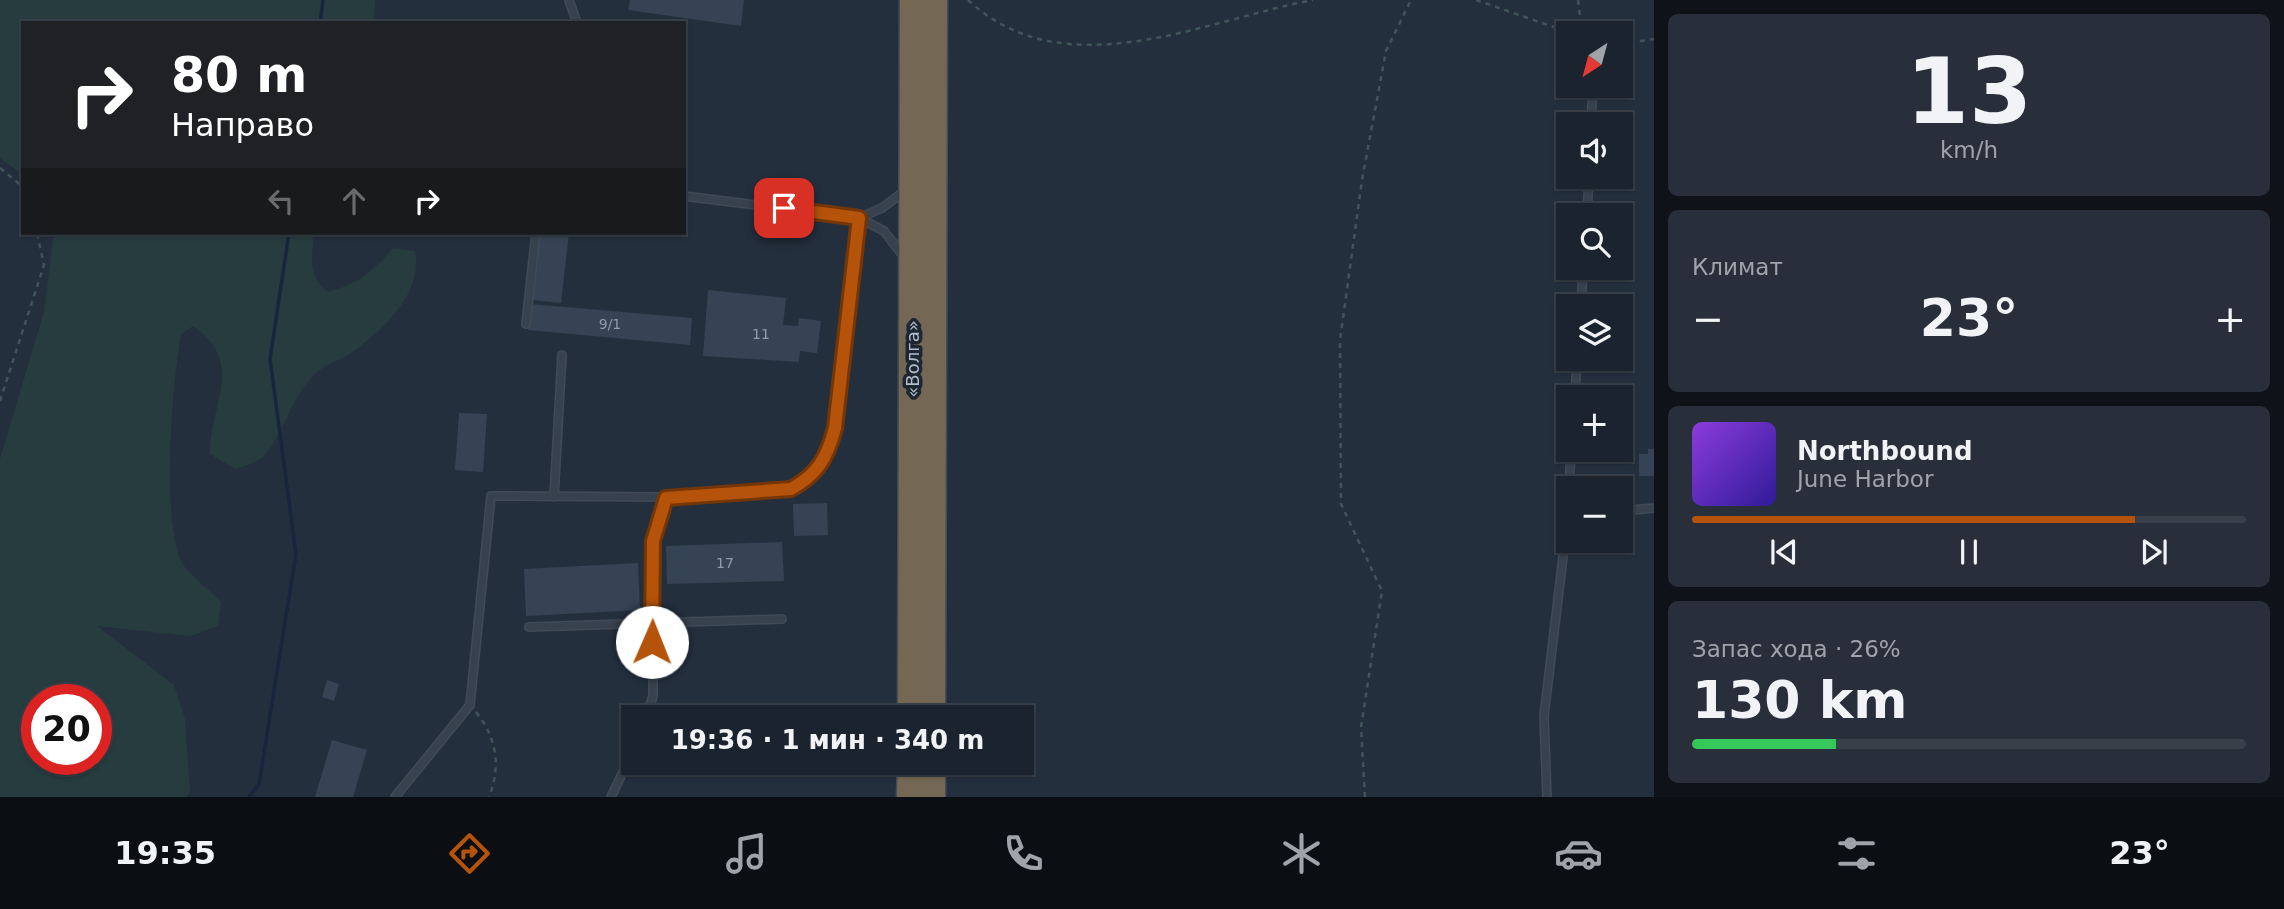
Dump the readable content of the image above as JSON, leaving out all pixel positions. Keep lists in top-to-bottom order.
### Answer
{
  "streets": {
    "highway": ["«Волга»"]
  },
  "house_numbers": ["9/1", "11", "17"],
  "north": "bottom left",
  "page": {
    "tile": [
      ["13", "km/h"],
      "Климат",
      ["Запас хода · 26%", "130 km"]
    ],
    "map_buttons": ["+", "−"],
    "turn": ["80 m", "Направо"],
    "heat": ["−", "23°", "+"],
    "song": ["Northbound", "June Harbor"],
    "limit": "20",
    "trip": "19:36 · 1 мин · 340 m",
    "tabs": ["19:35", "23°"]
  }
}
